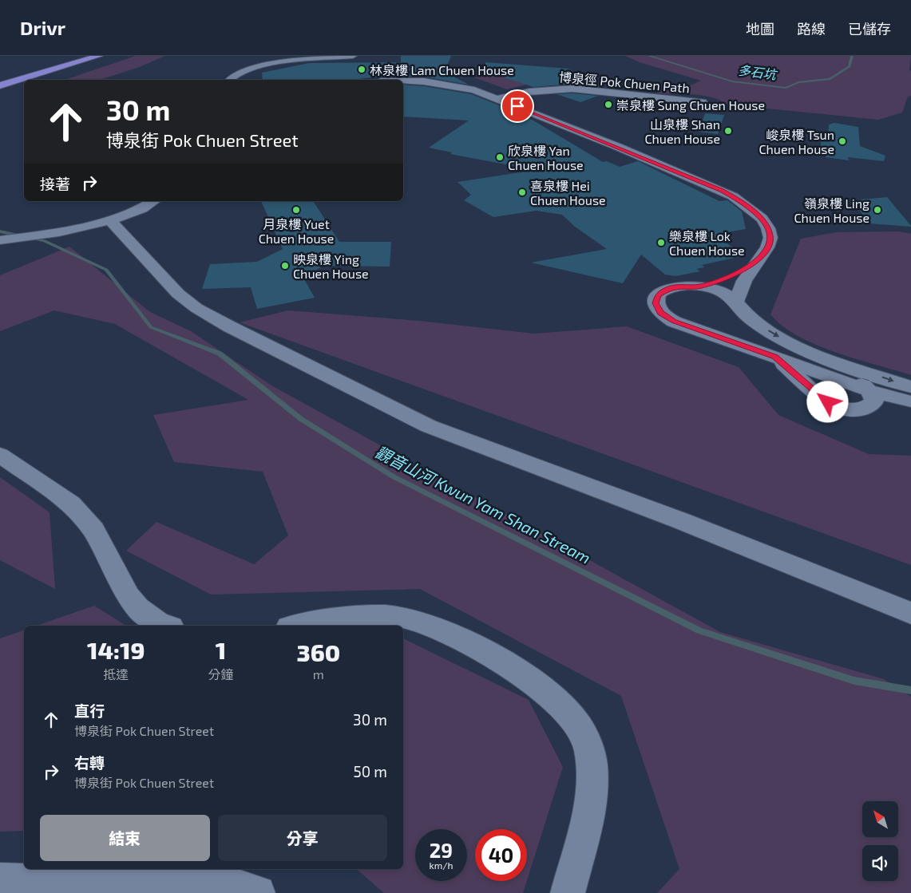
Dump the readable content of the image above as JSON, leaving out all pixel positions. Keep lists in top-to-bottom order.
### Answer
{
  "streets": {
    "street": ["博泉徑 Pok Chuen Path"]
  },
  "water": ["多石坑", "觀音山河 Kwun Yam Shan Stream"],
  "places": [
    "林泉樓 Lam Chuen House",
    "崇泉樓 Sung Chuen House",
    "山泉樓 Shan Chuen House",
    "峻泉樓 Tsun Chuen House",
    "欣泉樓 Yan Chuen House",
    "喜泉樓 Hei Chuen House",
    "月泉樓 Yuet Chuen House",
    "嶺泉樓 Ling Chuen House",
    "樂泉樓 Lok Chuen House",
    "映泉樓 Ying Chuen House"
  ],
  "north": "top left",
  "page": {
    "header": "Drivr",
    "nav": ["地圖", "路線", "已儲存"],
    "turn": ["30 m", "博泉街 Pok Chuen Street"],
    "then": "接著",
    "eta": [
      "14:19",
      "抵達",
      "1",
      "分鐘",
      "360",
      "m"
    ],
    "list": [
      {
        "name": "直行",
        "note": "博泉街 Pok Chuen Street",
        "value": "30 m"
      },
      {
        "name": "右轉",
        "note": "博泉街 Pok Chuen Street",
        "value": "50 m"
      }
    ],
    "buttons": ["結束", "分享"],
    "speed": "29 km/h",
    "limit": "40"
  }
}
